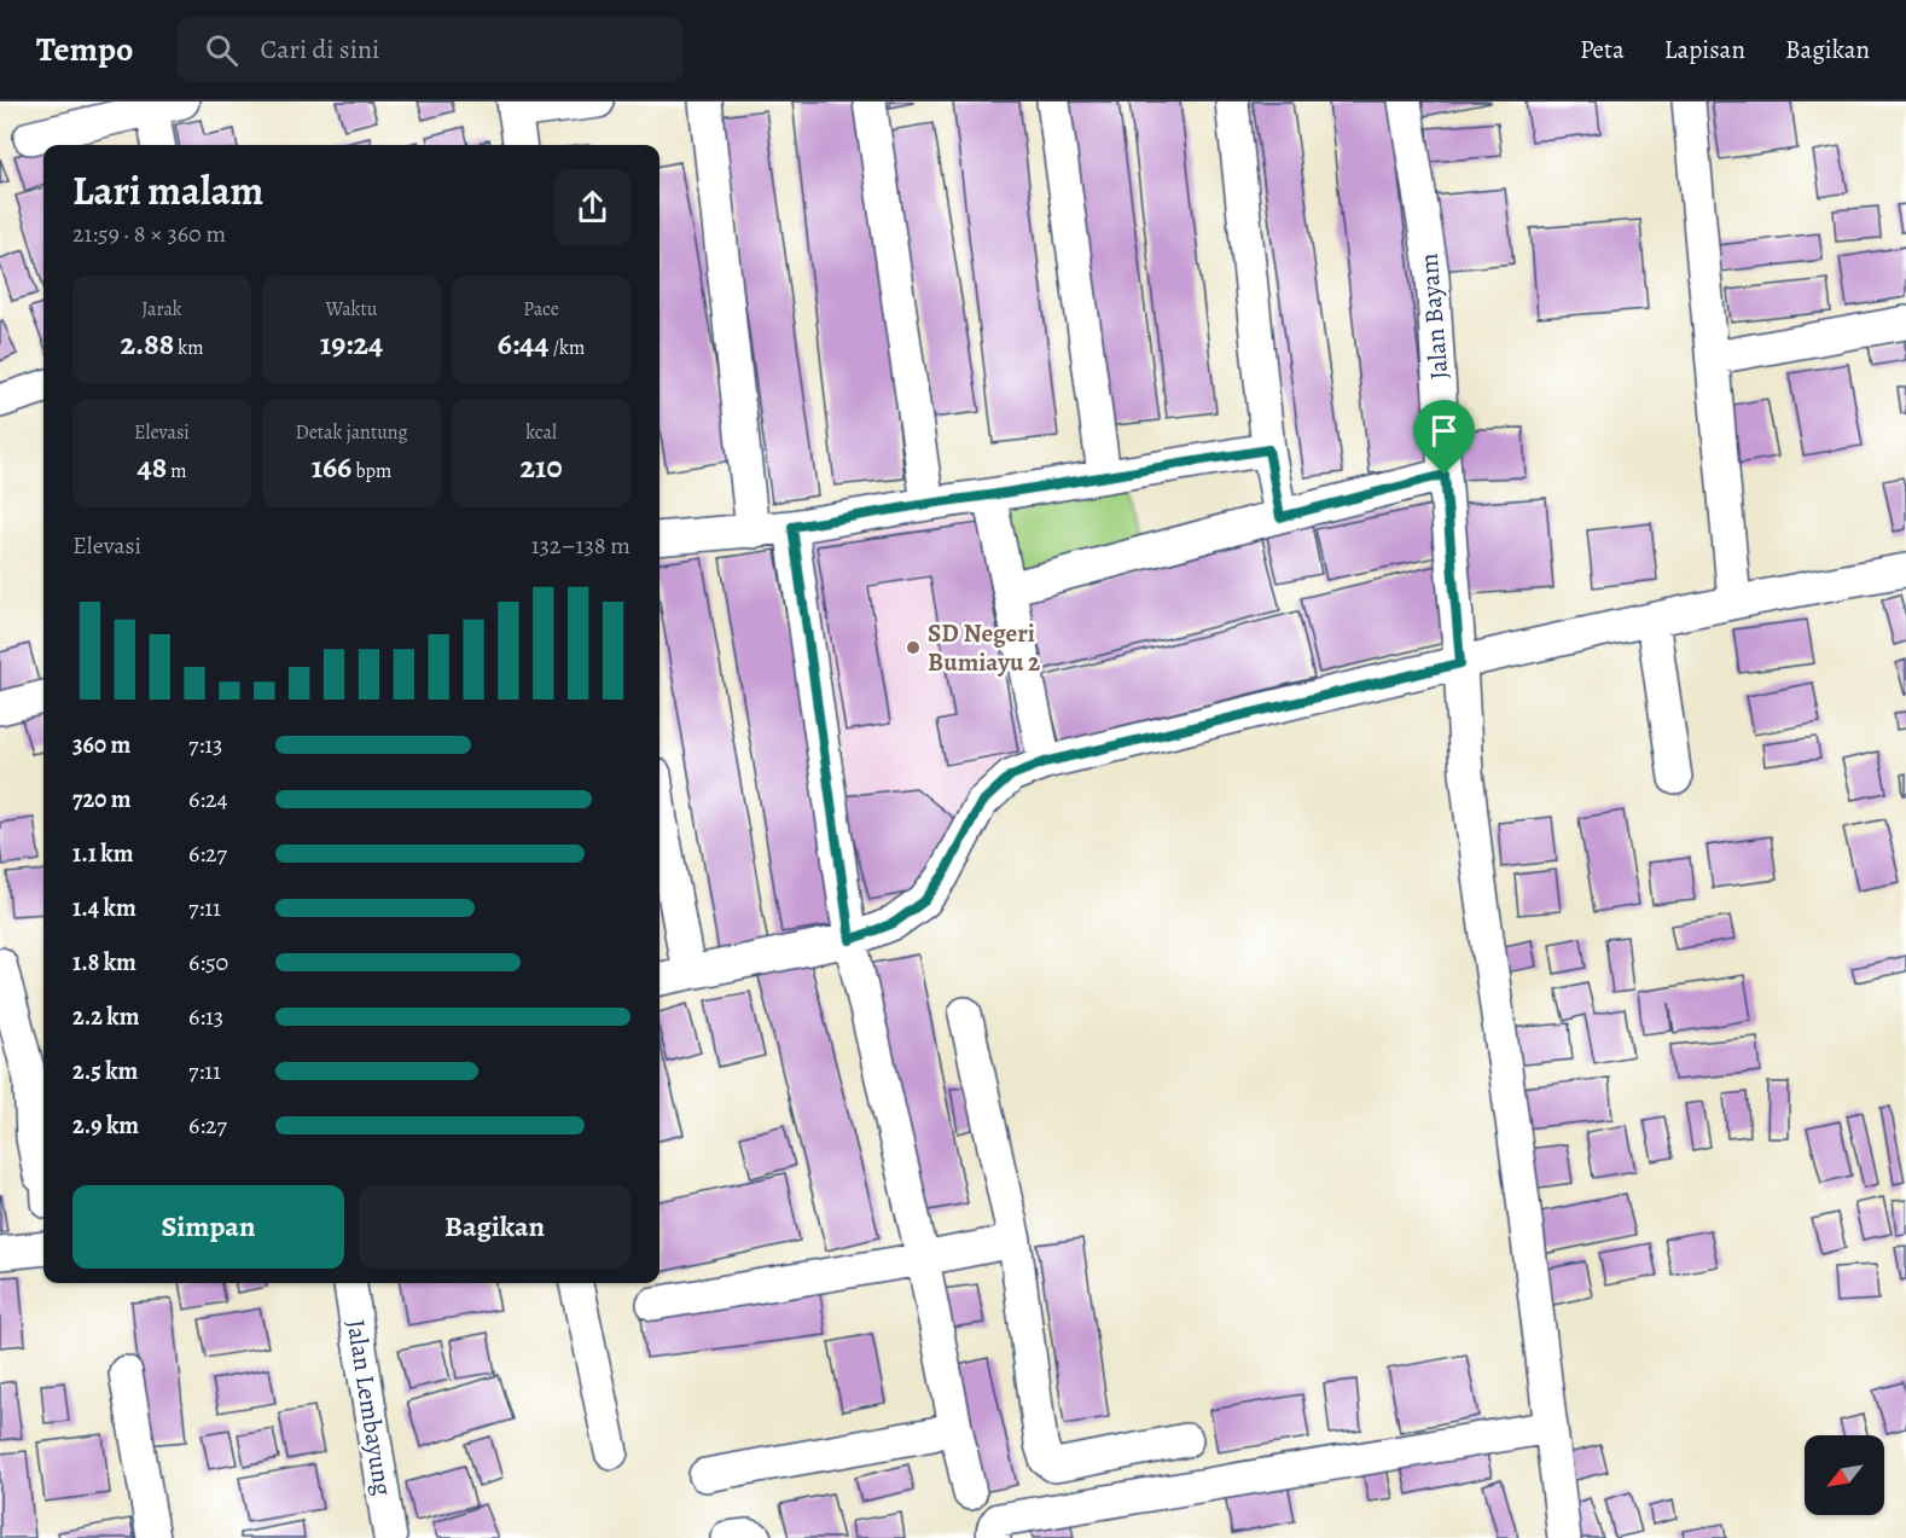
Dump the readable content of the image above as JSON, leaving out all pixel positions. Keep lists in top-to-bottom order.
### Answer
{
  "streets": {
    "street": ["Jalan Bayam", "Jalan Lembayung"]
  },
  "places": ["SD Negeri Bumiayu 2"],
  "north": "bottom left",
  "page": {
    "header": "Tempo",
    "search": "Cari di sini",
    "nav": ["Peta", "Lapisan", "Bagikan"],
    "heading": ["Lari malam", "21:59 · 8 × 360 m"],
    "stats": [
      ["Jarak", "2.88 km"],
      ["Waktu", "19:24"],
      ["Pace", "6:44 /km"],
      ["Elevasi", "48 m"],
      ["Detak jantung", "166 bpm"],
      ["kcal", "210"]
    ],
    "chart": ["Elevasi", "132–138 m"],
    "list": [
      {
        "name": "360 m",
        "note": "7:13"
      },
      {
        "name": "720 m",
        "note": "6:24"
      },
      {
        "name": "1.1 km",
        "note": "6:27"
      },
      {
        "name": "1.4 km",
        "note": "7:11"
      },
      {
        "name": "1.8 km",
        "note": "6:50"
      },
      {
        "name": "2.2 km",
        "note": "6:13"
      },
      {
        "name": "2.5 km",
        "note": "7:11"
      },
      {
        "name": "2.9 km",
        "note": "6:27"
      }
    ],
    "buttons": ["Simpan", "Bagikan"]
  }
}
